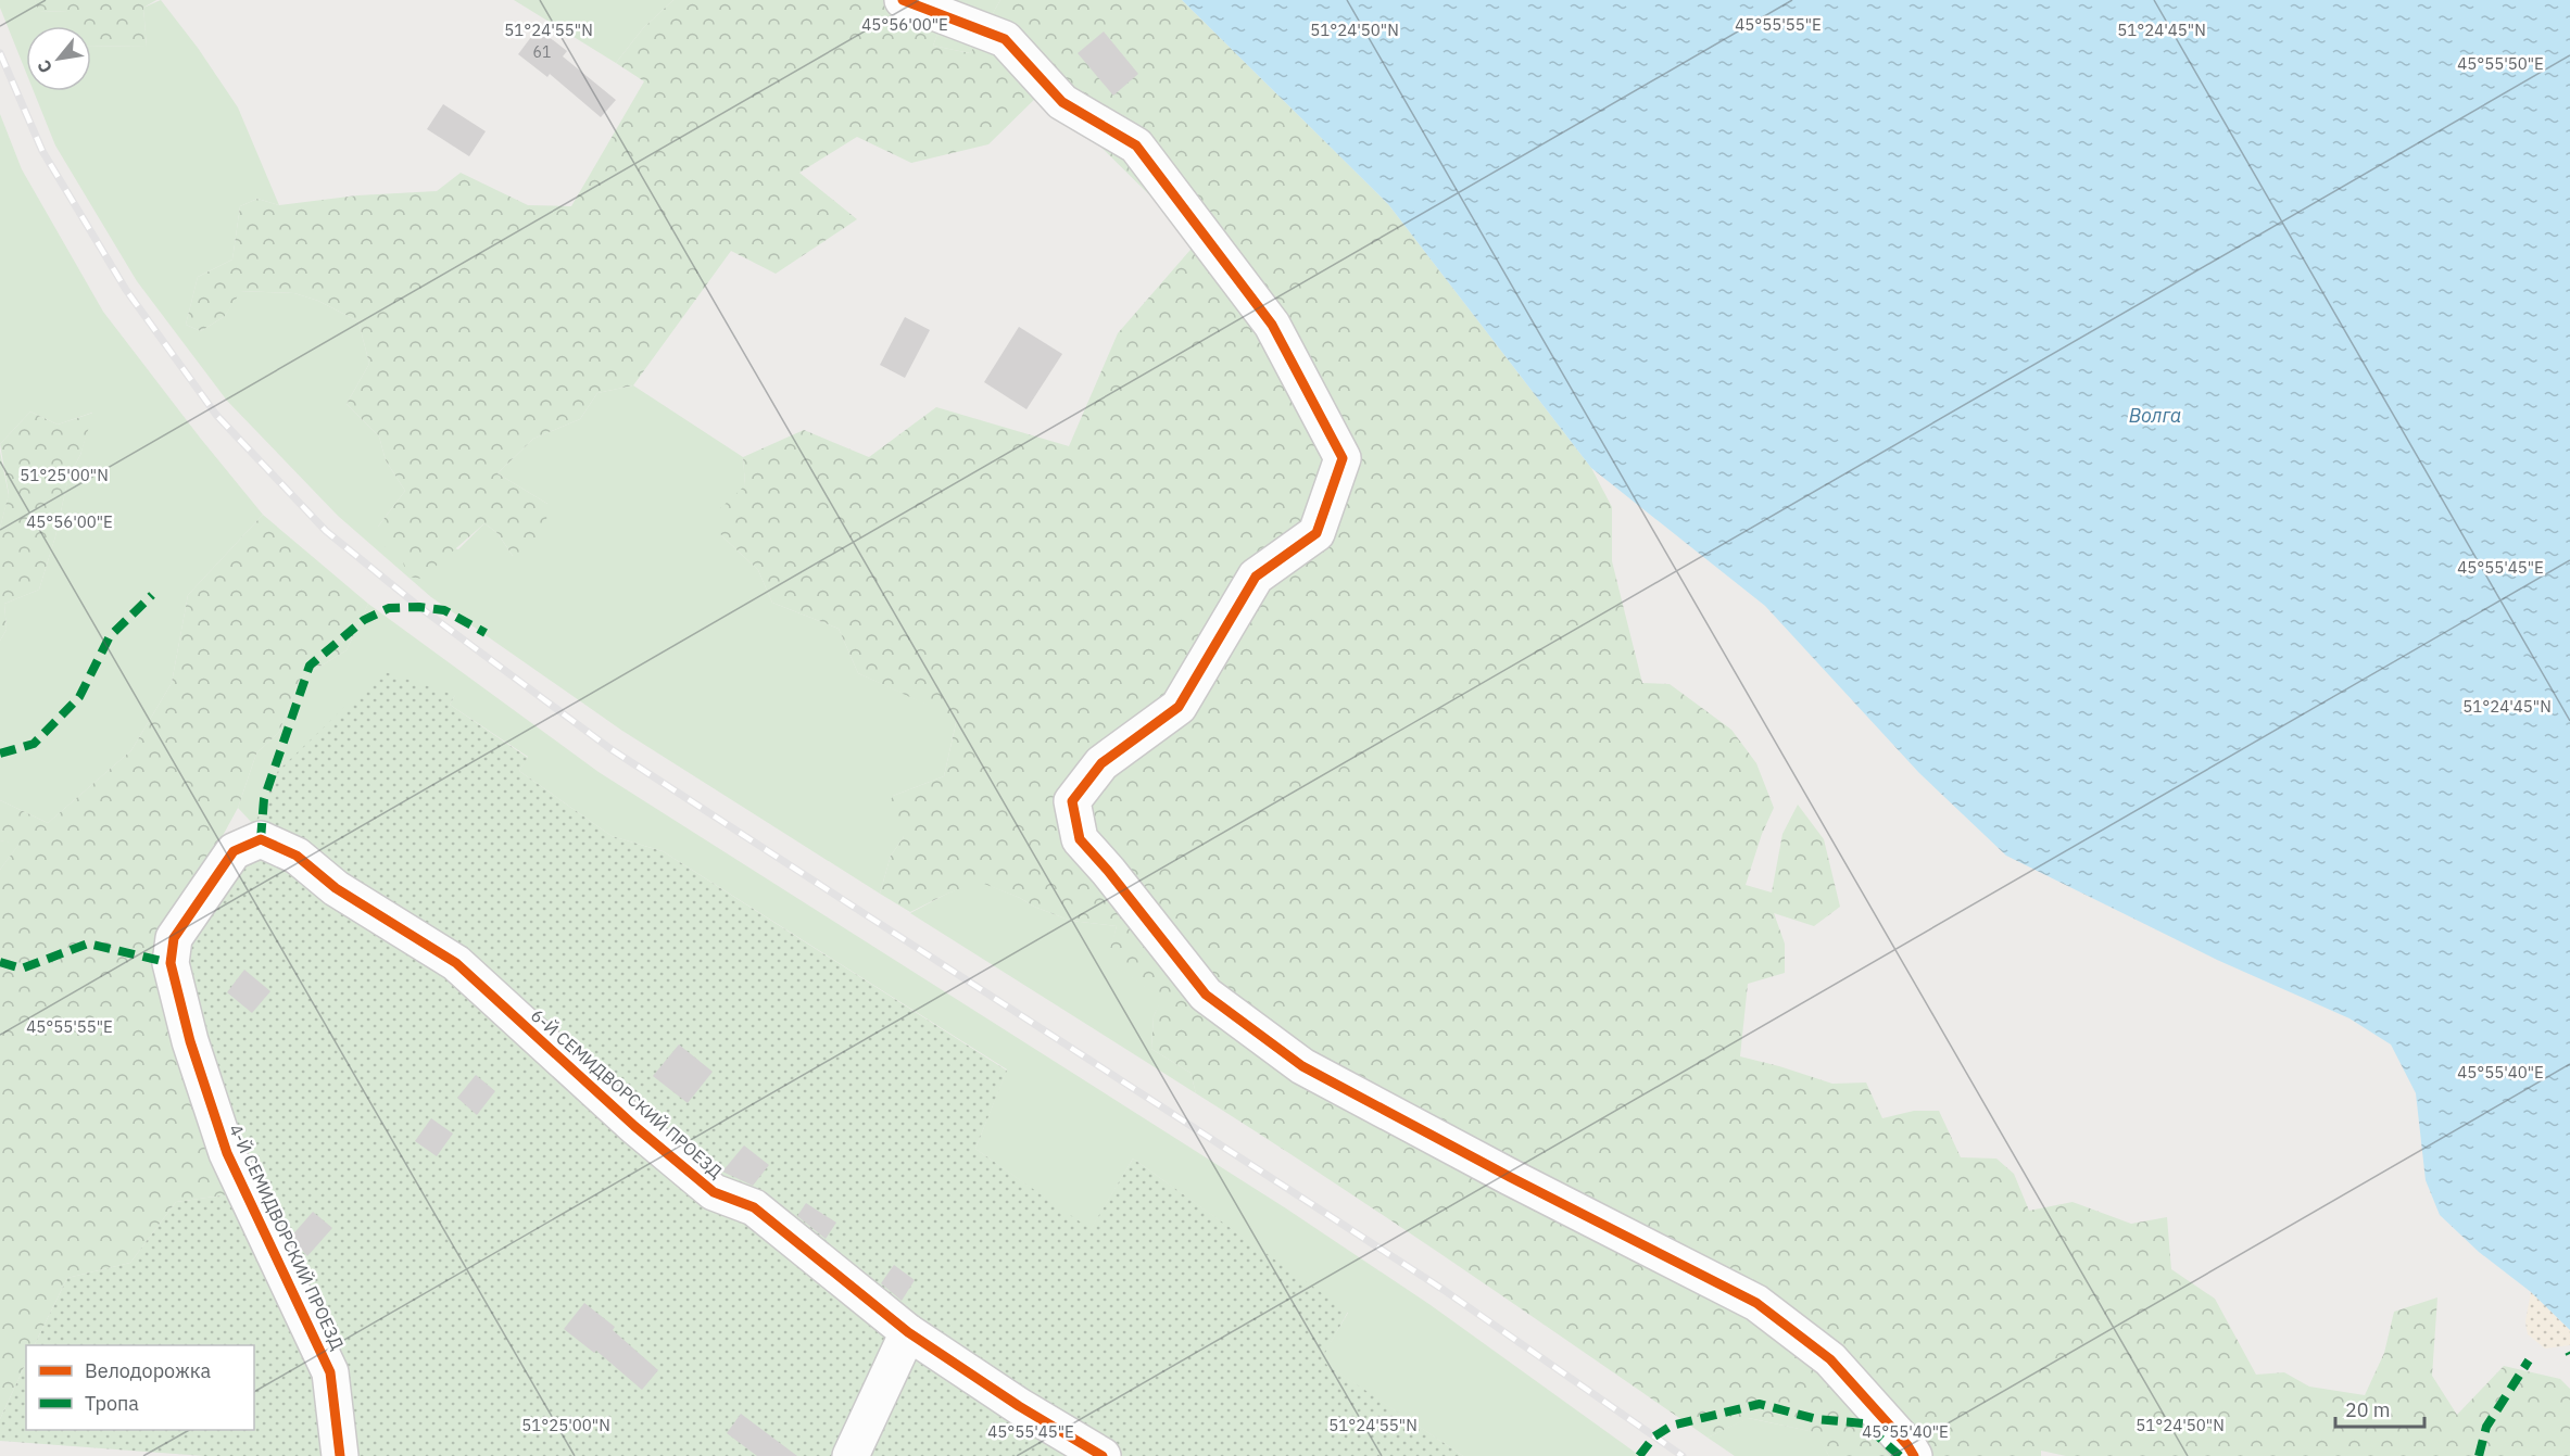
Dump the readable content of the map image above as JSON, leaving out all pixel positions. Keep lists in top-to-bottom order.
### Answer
{
  "streets": {
    "street": ["6-Й СЕМИДВОРСКИЙ ПРОЕЗД", "4-Й СЕМИДВОРСКИЙ ПРОЕЗД"]
  },
  "crossings": [
    ["6-Й СЕМИДВОРСКИЙ ПРОЕЗД", "4-Й СЕМИДВОРСКИЙ ПРОЕЗД"]
  ],
  "water": ["Волга"],
  "house_numbers": ["61"],
  "legend": ["Велодорожка", "Тропа"],
  "scale_bar": "20 m",
  "north": "bottom left",
  "coordinates": [
    "45°56'00\"E",
    "45°55'55\"E",
    "51°24'55\"N",
    "51°24'50\"N",
    "51°24'45\"N",
    "45°55'50\"E",
    "51°25'00\"N",
    "45°55'45\"E",
    "45°55'40\"E"
  ]
}
